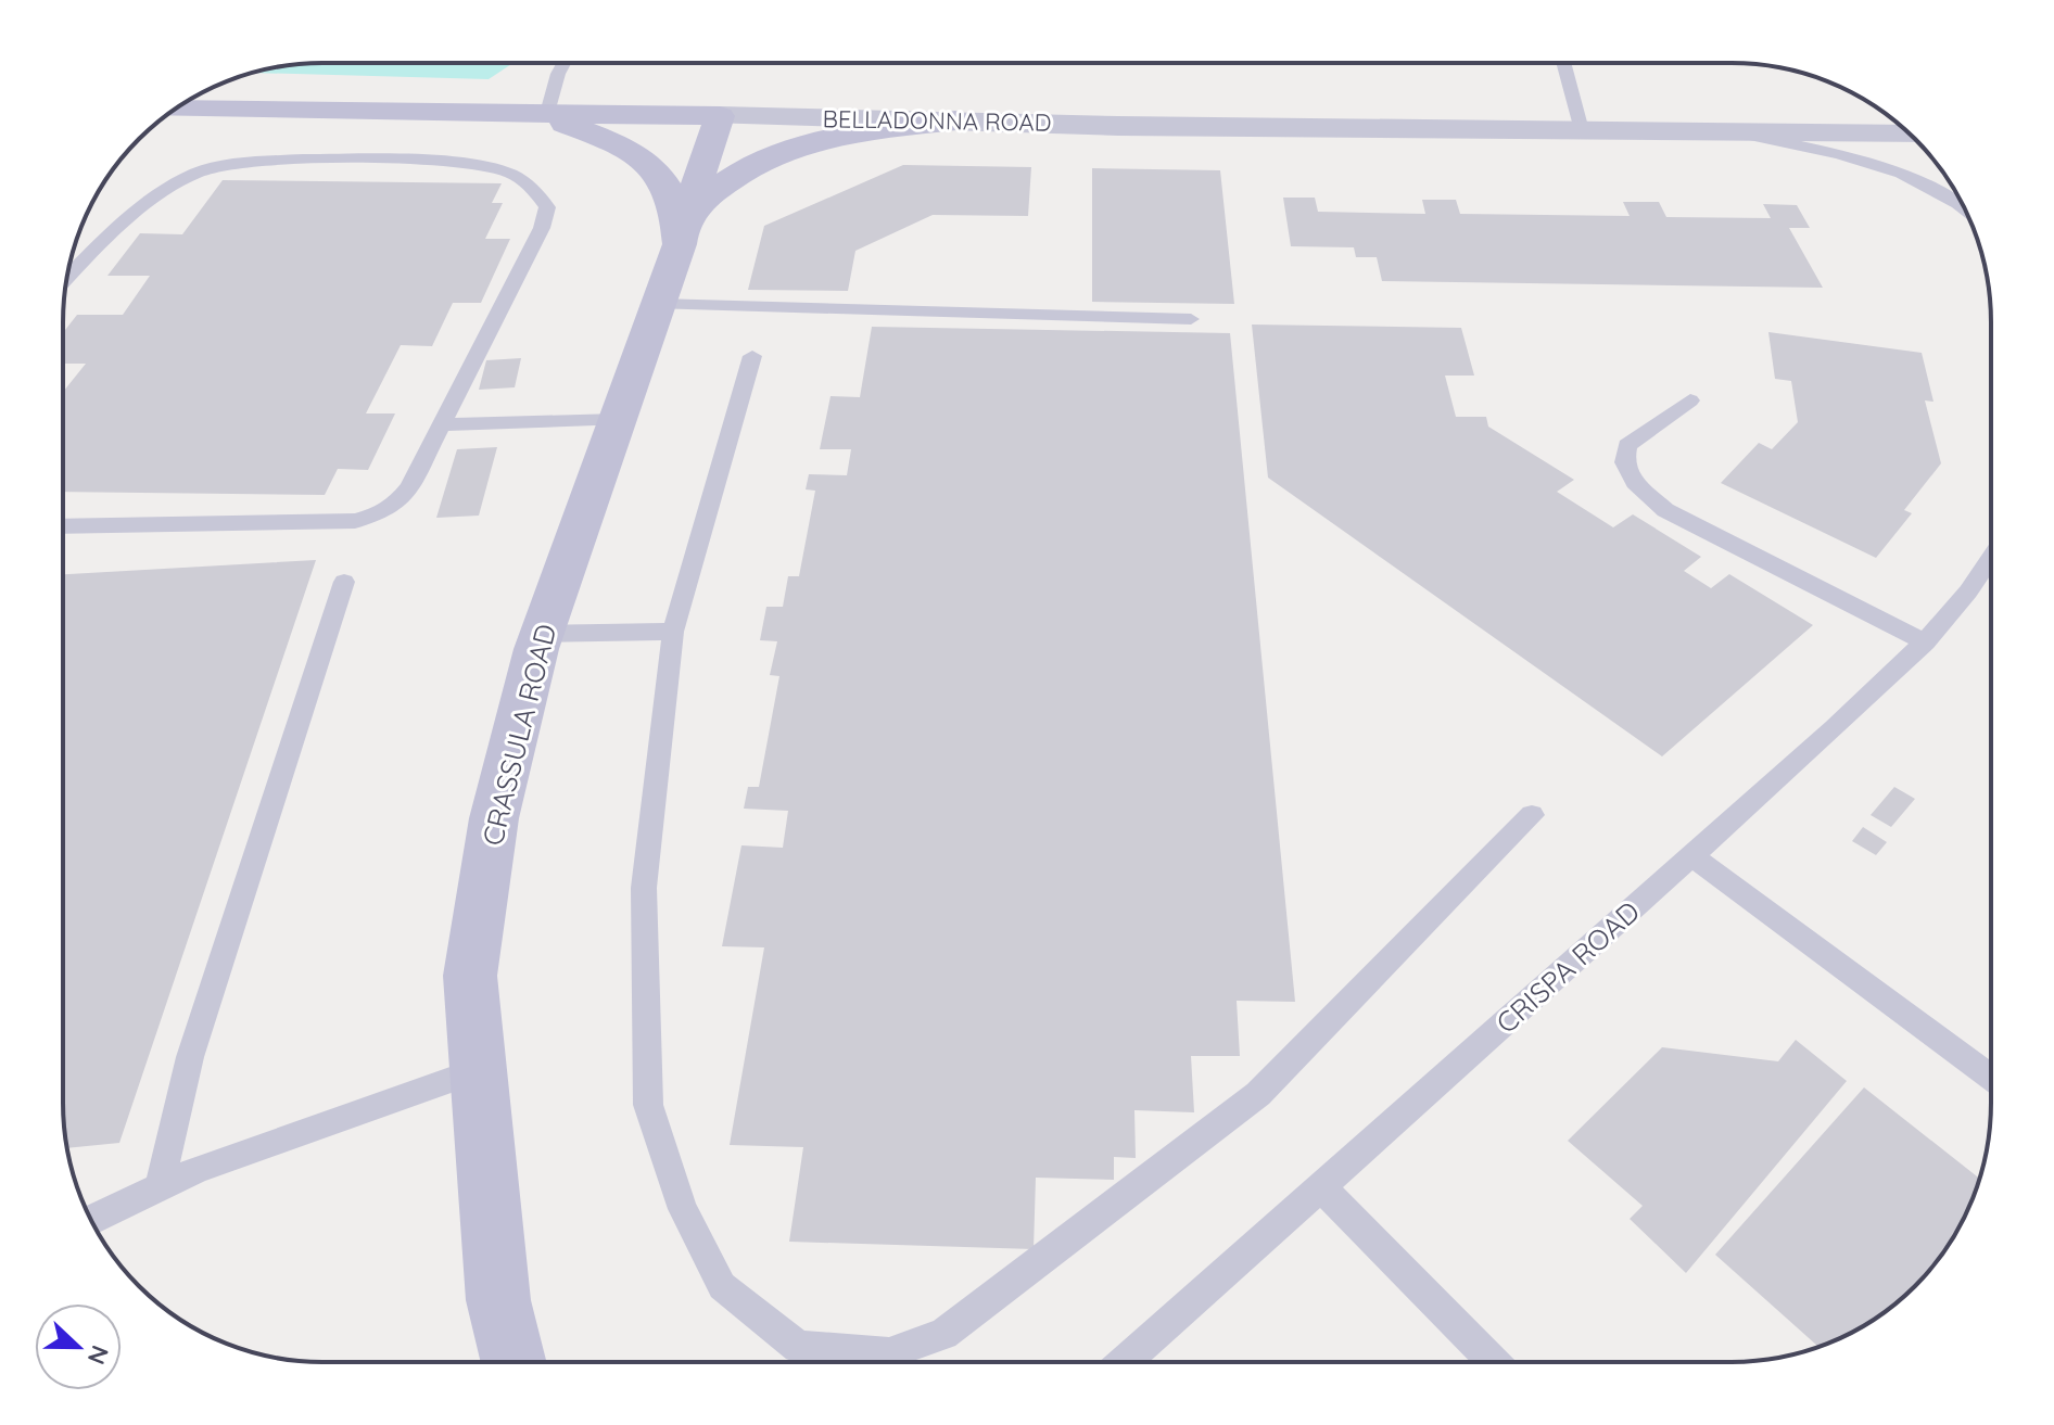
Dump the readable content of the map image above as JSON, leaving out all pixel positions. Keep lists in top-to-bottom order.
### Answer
{
  "streets": {
    "street": ["BELLADONNA ROAD", "CRASSULA ROAD"],
    "lane": ["CRISPA ROAD"]
  },
  "crossings": [
    ["BELLADONNA ROAD", "CRASSULA ROAD"]
  ],
  "north": "right"
}
